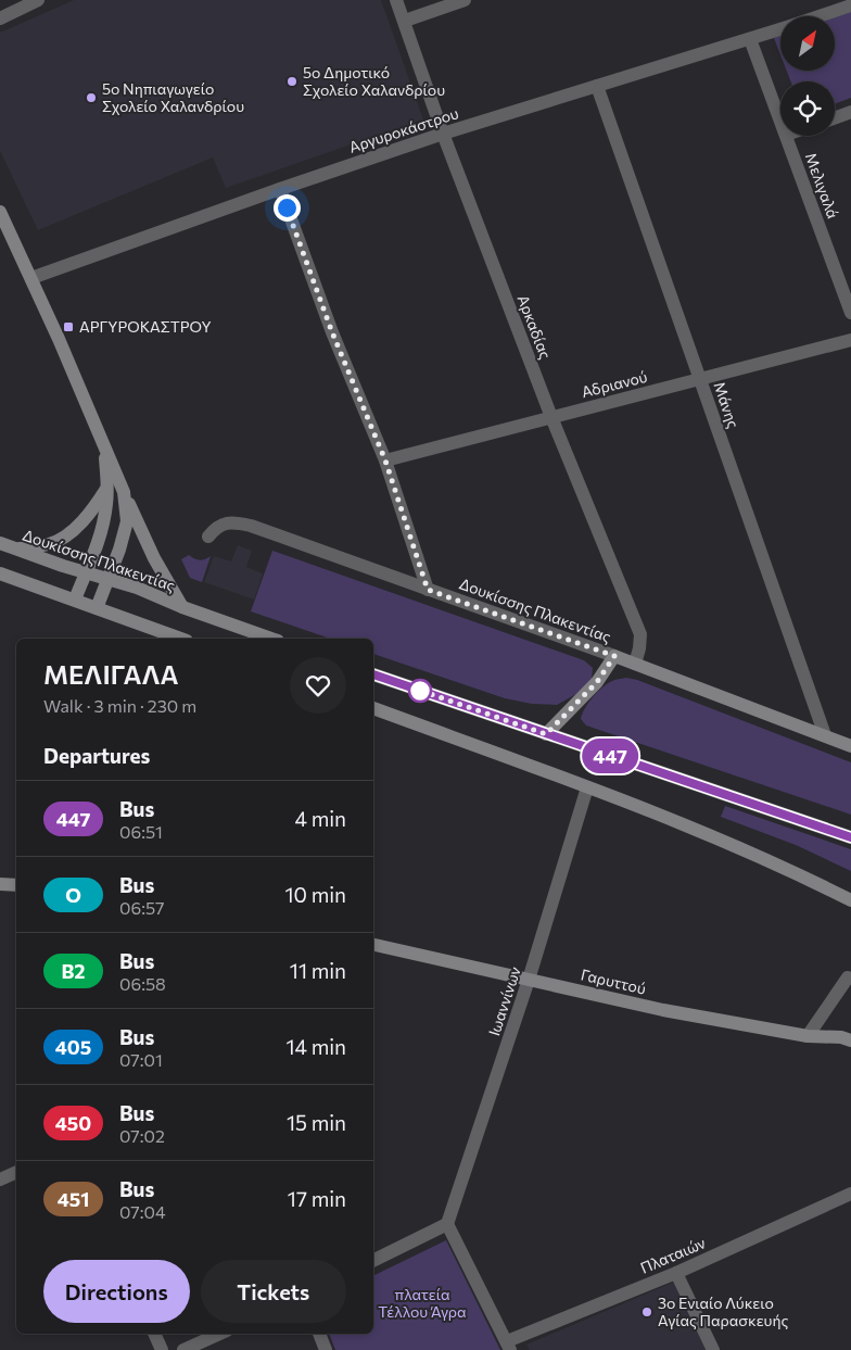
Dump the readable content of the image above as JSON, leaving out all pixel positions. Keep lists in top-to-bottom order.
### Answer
{
  "streets": {
    "main road": ["Δουκίσσης Πλακεντίας", "Γαρυττού"],
    "street": [
      "Αργυροκάστρου",
      "Μελιγαλά",
      "Αρκαδίας",
      "Αδριανού",
      "Μάνης",
      "Ιωαννίνων",
      "Πλαταιών"
    ]
  },
  "crossings": [
    ["Αργυροκάστρου", "Μελιγαλά"],
    ["Αργυροκάστρου", "Αρκαδίας"],
    ["Αργυροκάστρου", "Μάνης"],
    ["Αρκαδίας", "Αδριανού"],
    ["Αρκαδίας", "Δουκίσσης Πλακεντίας"],
    ["Αδριανού", "Μάνης"],
    ["Μάνης", "Δουκίσσης Πλακεντίας"],
    ["Γαρυττού", "Ιωαννίνων"]
  ],
  "parks": ["πλατεία Τέλλου Άγρα"],
  "places": {
    "other": ["5ο Δημοτικό Σχολείο Χαλανδρίου", "5ο Νηπιαγωγείο Σχολείο Χαλανδρίου", "3ο Ενιαίο Λύκειο Αγίας Παρασκευής"],
    "transit": ["ΑΡΓΥΡΟΚΑΣΤΡΟΥ"]
  },
  "lines": ["bus line 447"],
  "north": "top right",
  "page": {
    "on_map": "447",
    "heading": [
      ["ΜΕΛΙΓΑΛΑ", "Walk · 3 min · 230 m"],
      "Departures"
    ],
    "list": [
      {
        "mark": "447",
        "name": "Bus",
        "note": "06:51",
        "value": "4 min"
      },
      {
        "mark": "Ο",
        "name": "Bus",
        "note": "06:57",
        "value": "10 min"
      },
      {
        "mark": "Β2",
        "name": "Bus",
        "note": "06:58",
        "value": "11 min"
      },
      {
        "mark": "405",
        "name": "Bus",
        "note": "07:01",
        "value": "14 min"
      },
      {
        "mark": "450",
        "name": "Bus",
        "note": "07:02",
        "value": "15 min"
      },
      {
        "mark": "451",
        "name": "Bus",
        "note": "07:04",
        "value": "17 min"
      }
    ],
    "buttons": ["Directions", "Tickets"]
  }
}
